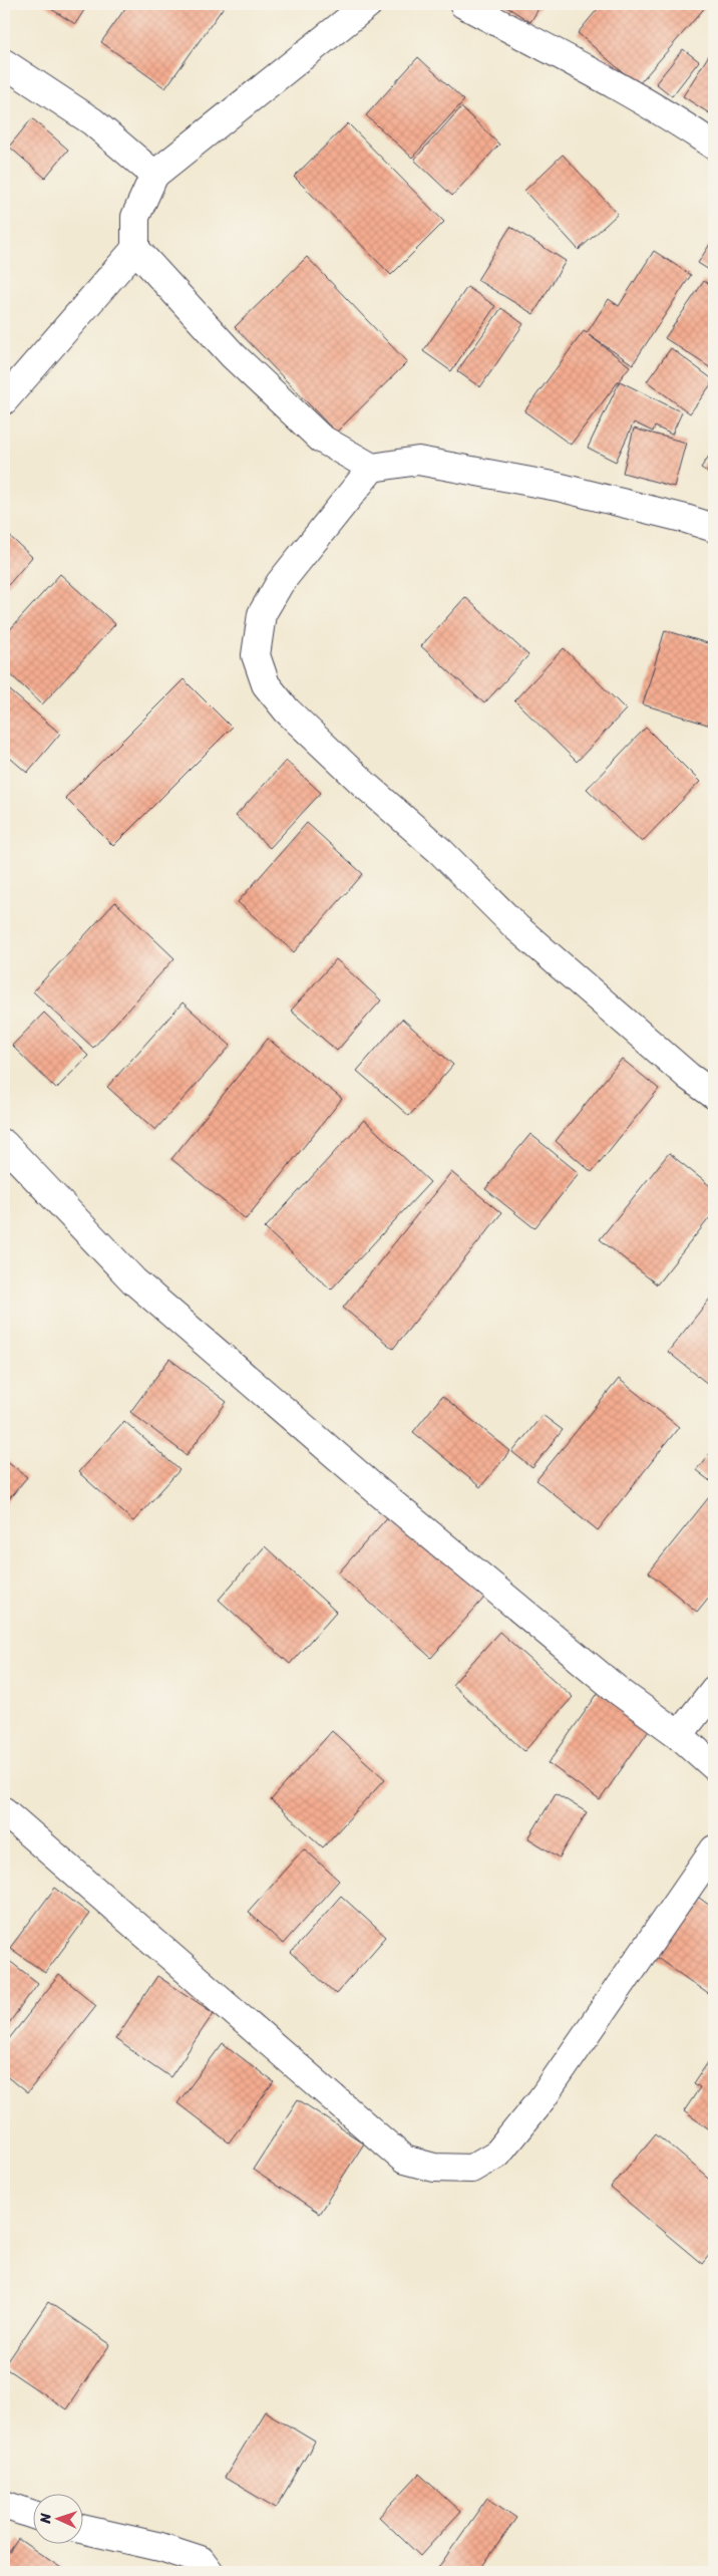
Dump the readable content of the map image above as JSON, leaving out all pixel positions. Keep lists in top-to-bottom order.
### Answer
{
  "north": "left"
}
